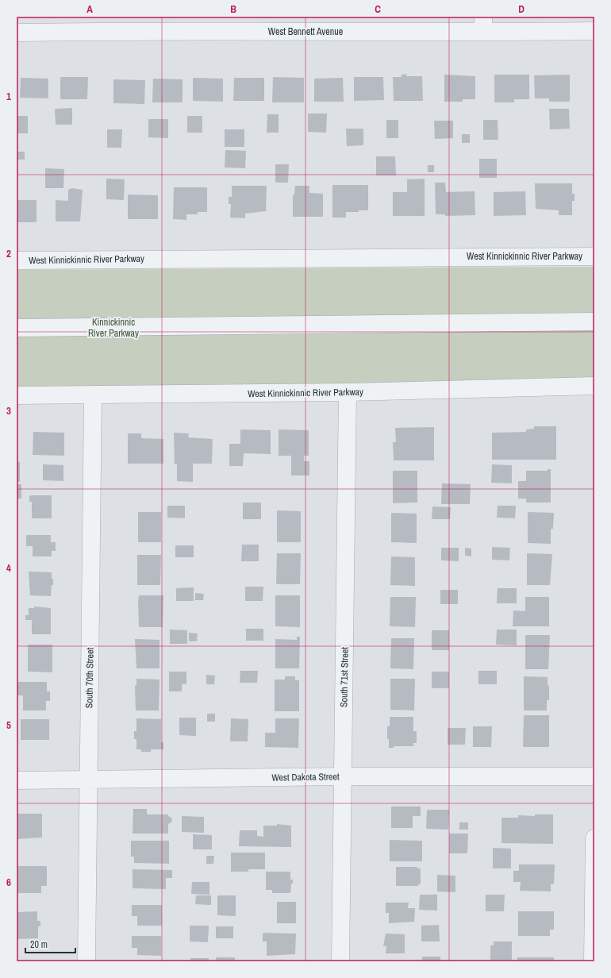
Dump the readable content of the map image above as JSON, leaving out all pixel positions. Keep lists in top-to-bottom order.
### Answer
{
  "streets": {
    "street": [
      "West Bennett Avenue",
      "West Kinnickinnic River Parkway",
      "South 71st Street",
      "South 70th Street",
      "West Dakota Street"
    ]
  },
  "crossings": [
    ["West Kinnickinnic River Parkway", "South 71st Street"],
    ["West Kinnickinnic River Parkway", "South 70th Street"],
    ["South 71st Street", "West Dakota Street"],
    ["South 70th Street", "West Dakota Street"]
  ],
  "parks": ["Kinnickinnic River Parkway"],
  "scale_bar": "20 m",
  "grid": {
    "columns": [
      "A",
      "B",
      "C",
      "D"
    ],
    "rows": [
      "1",
      "2",
      "3",
      "4",
      "5",
      "6"
    ]
  }
}
